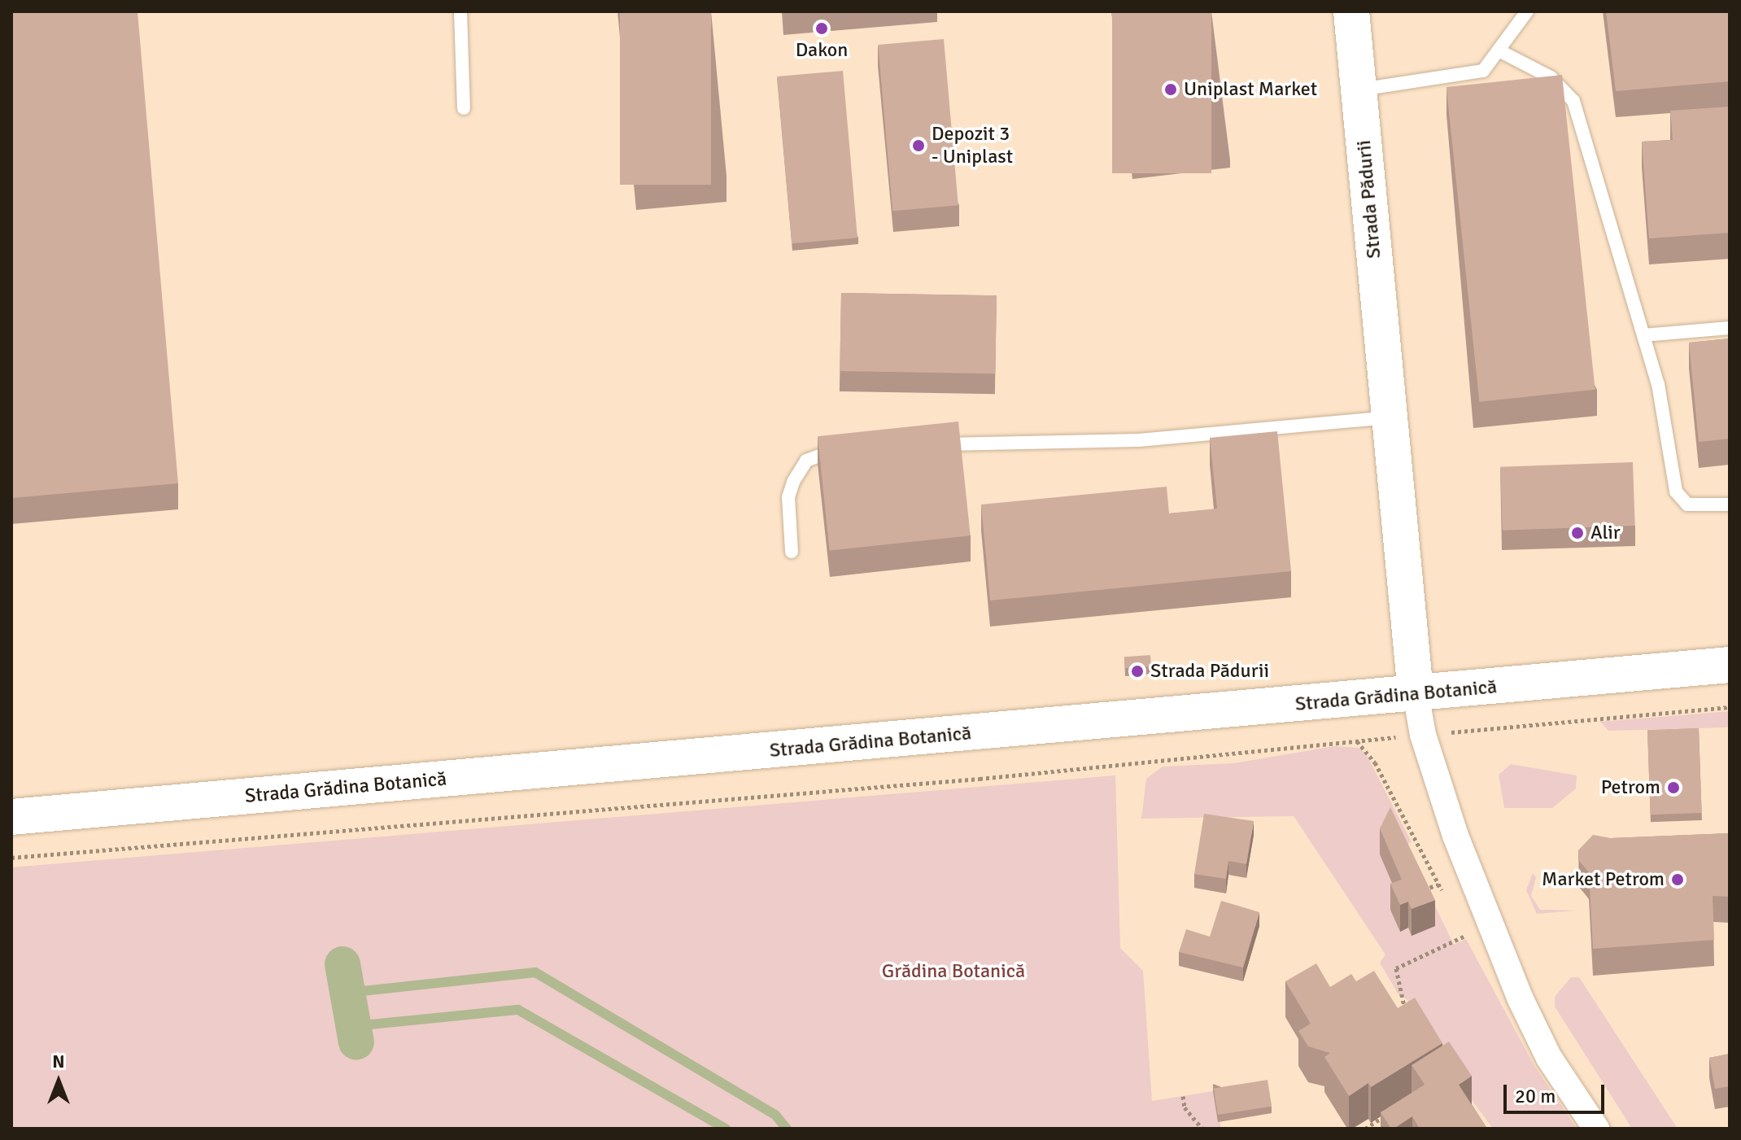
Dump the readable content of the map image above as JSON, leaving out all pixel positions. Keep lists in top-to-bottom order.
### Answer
{
  "streets": {
    "main road": ["Strada Pădurii", "Strada Grădina Botanică"]
  },
  "crossings": [
    ["Strada Pădurii", "Strada Grădina Botanică"]
  ],
  "parks": ["Grădina Botanică"],
  "places": [
    "Dakon",
    "Uniplast Market",
    "Depozit 3 - Uniplast",
    "Alir",
    "Strada Pădurii",
    "Petrom",
    "Market Petrom"
  ],
  "scale_bar": "20 m",
  "north": "top"
}
